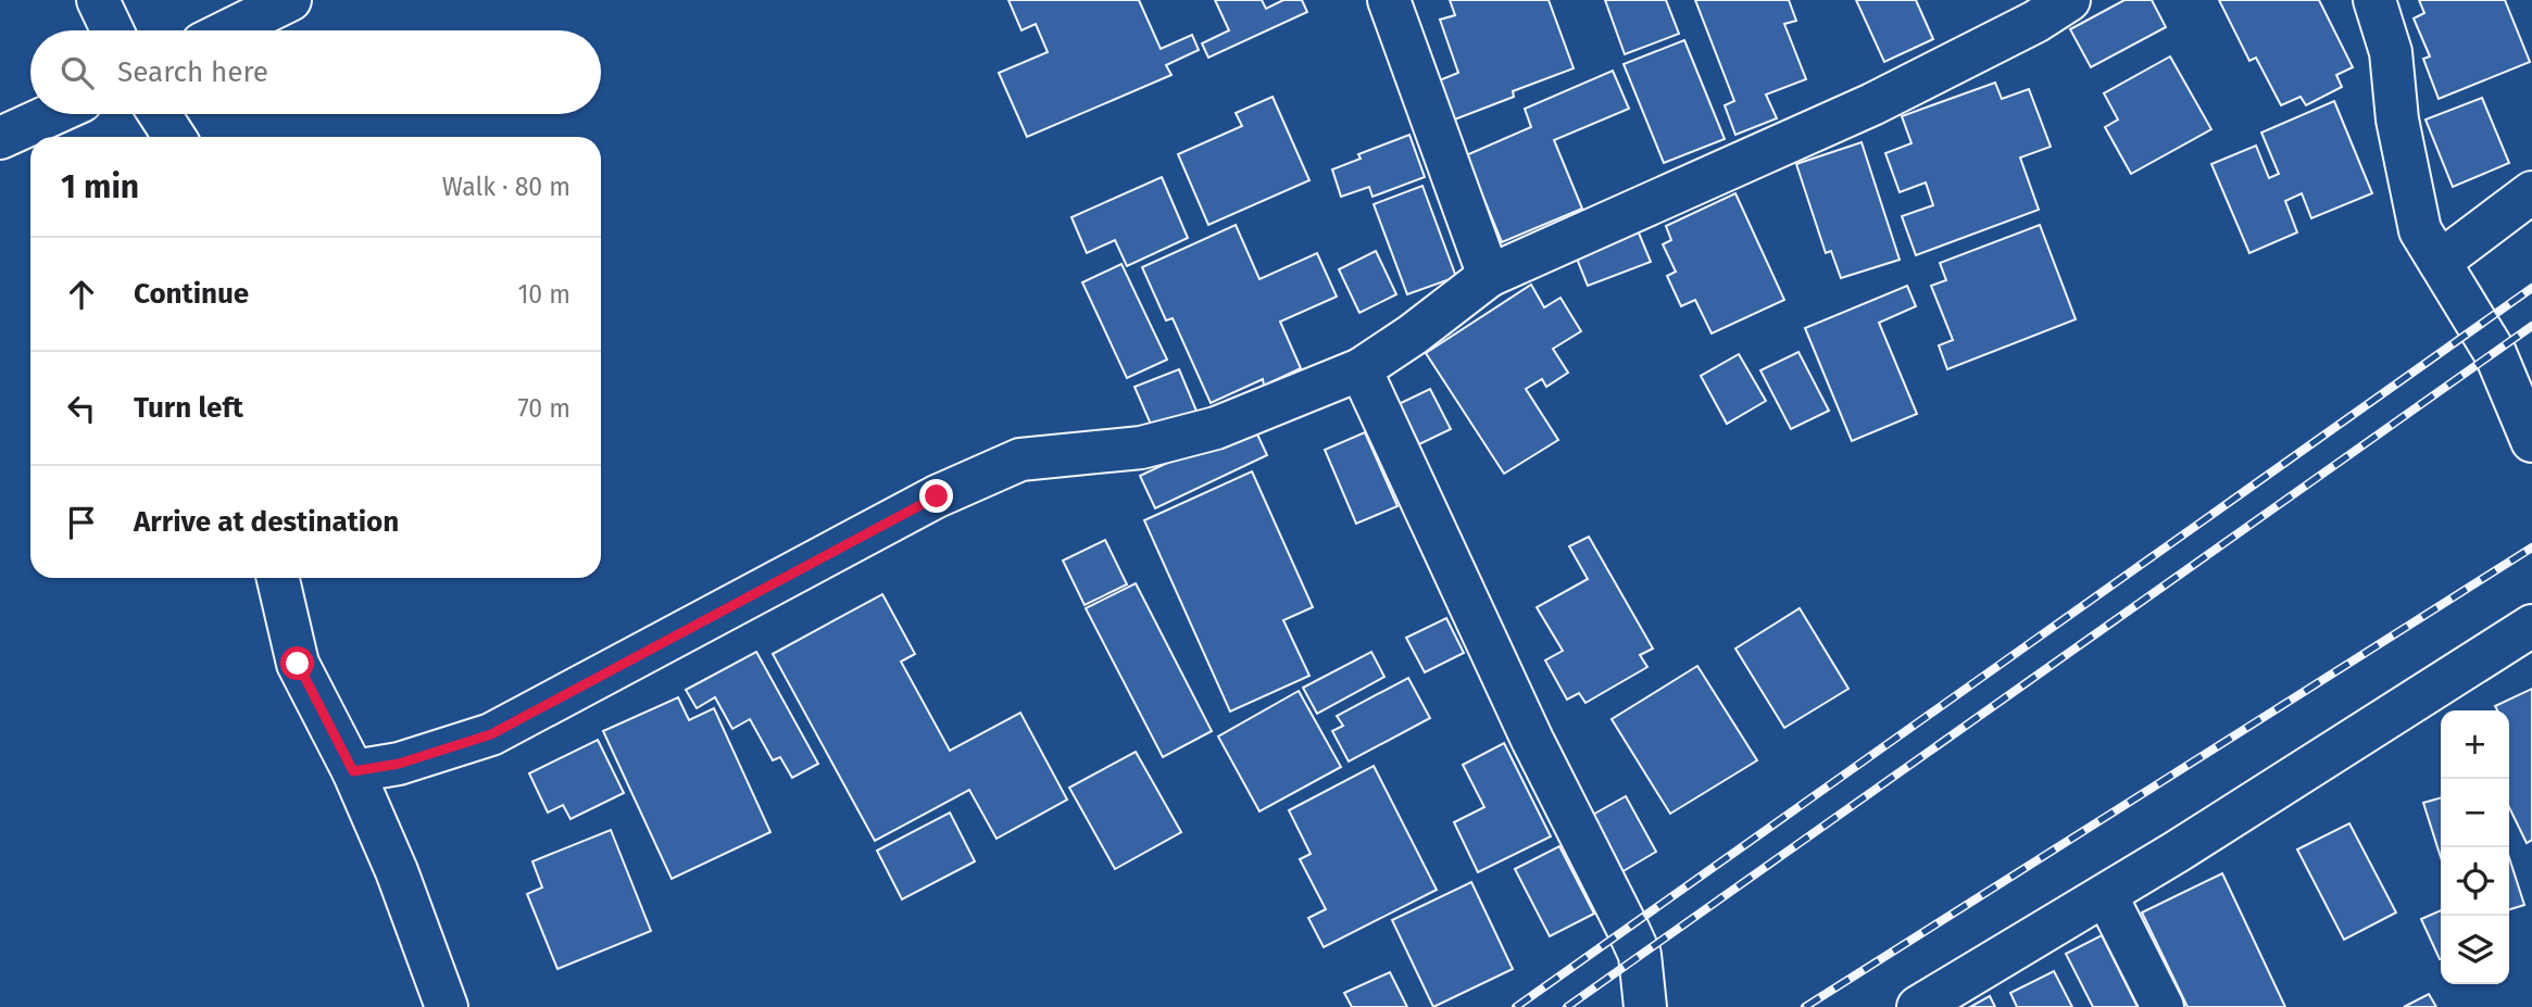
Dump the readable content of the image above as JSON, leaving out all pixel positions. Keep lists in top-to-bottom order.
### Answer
{
  "page": {
    "search": "Search here",
    "heading": ["1 min", "Walk · 80 m"],
    "list": [
      ["Continue", "10 m"],
      ["Turn left", "70 m"],
      "Arrive at destination"
    ],
    "map_buttons": ["+", "−"]
  }
}
